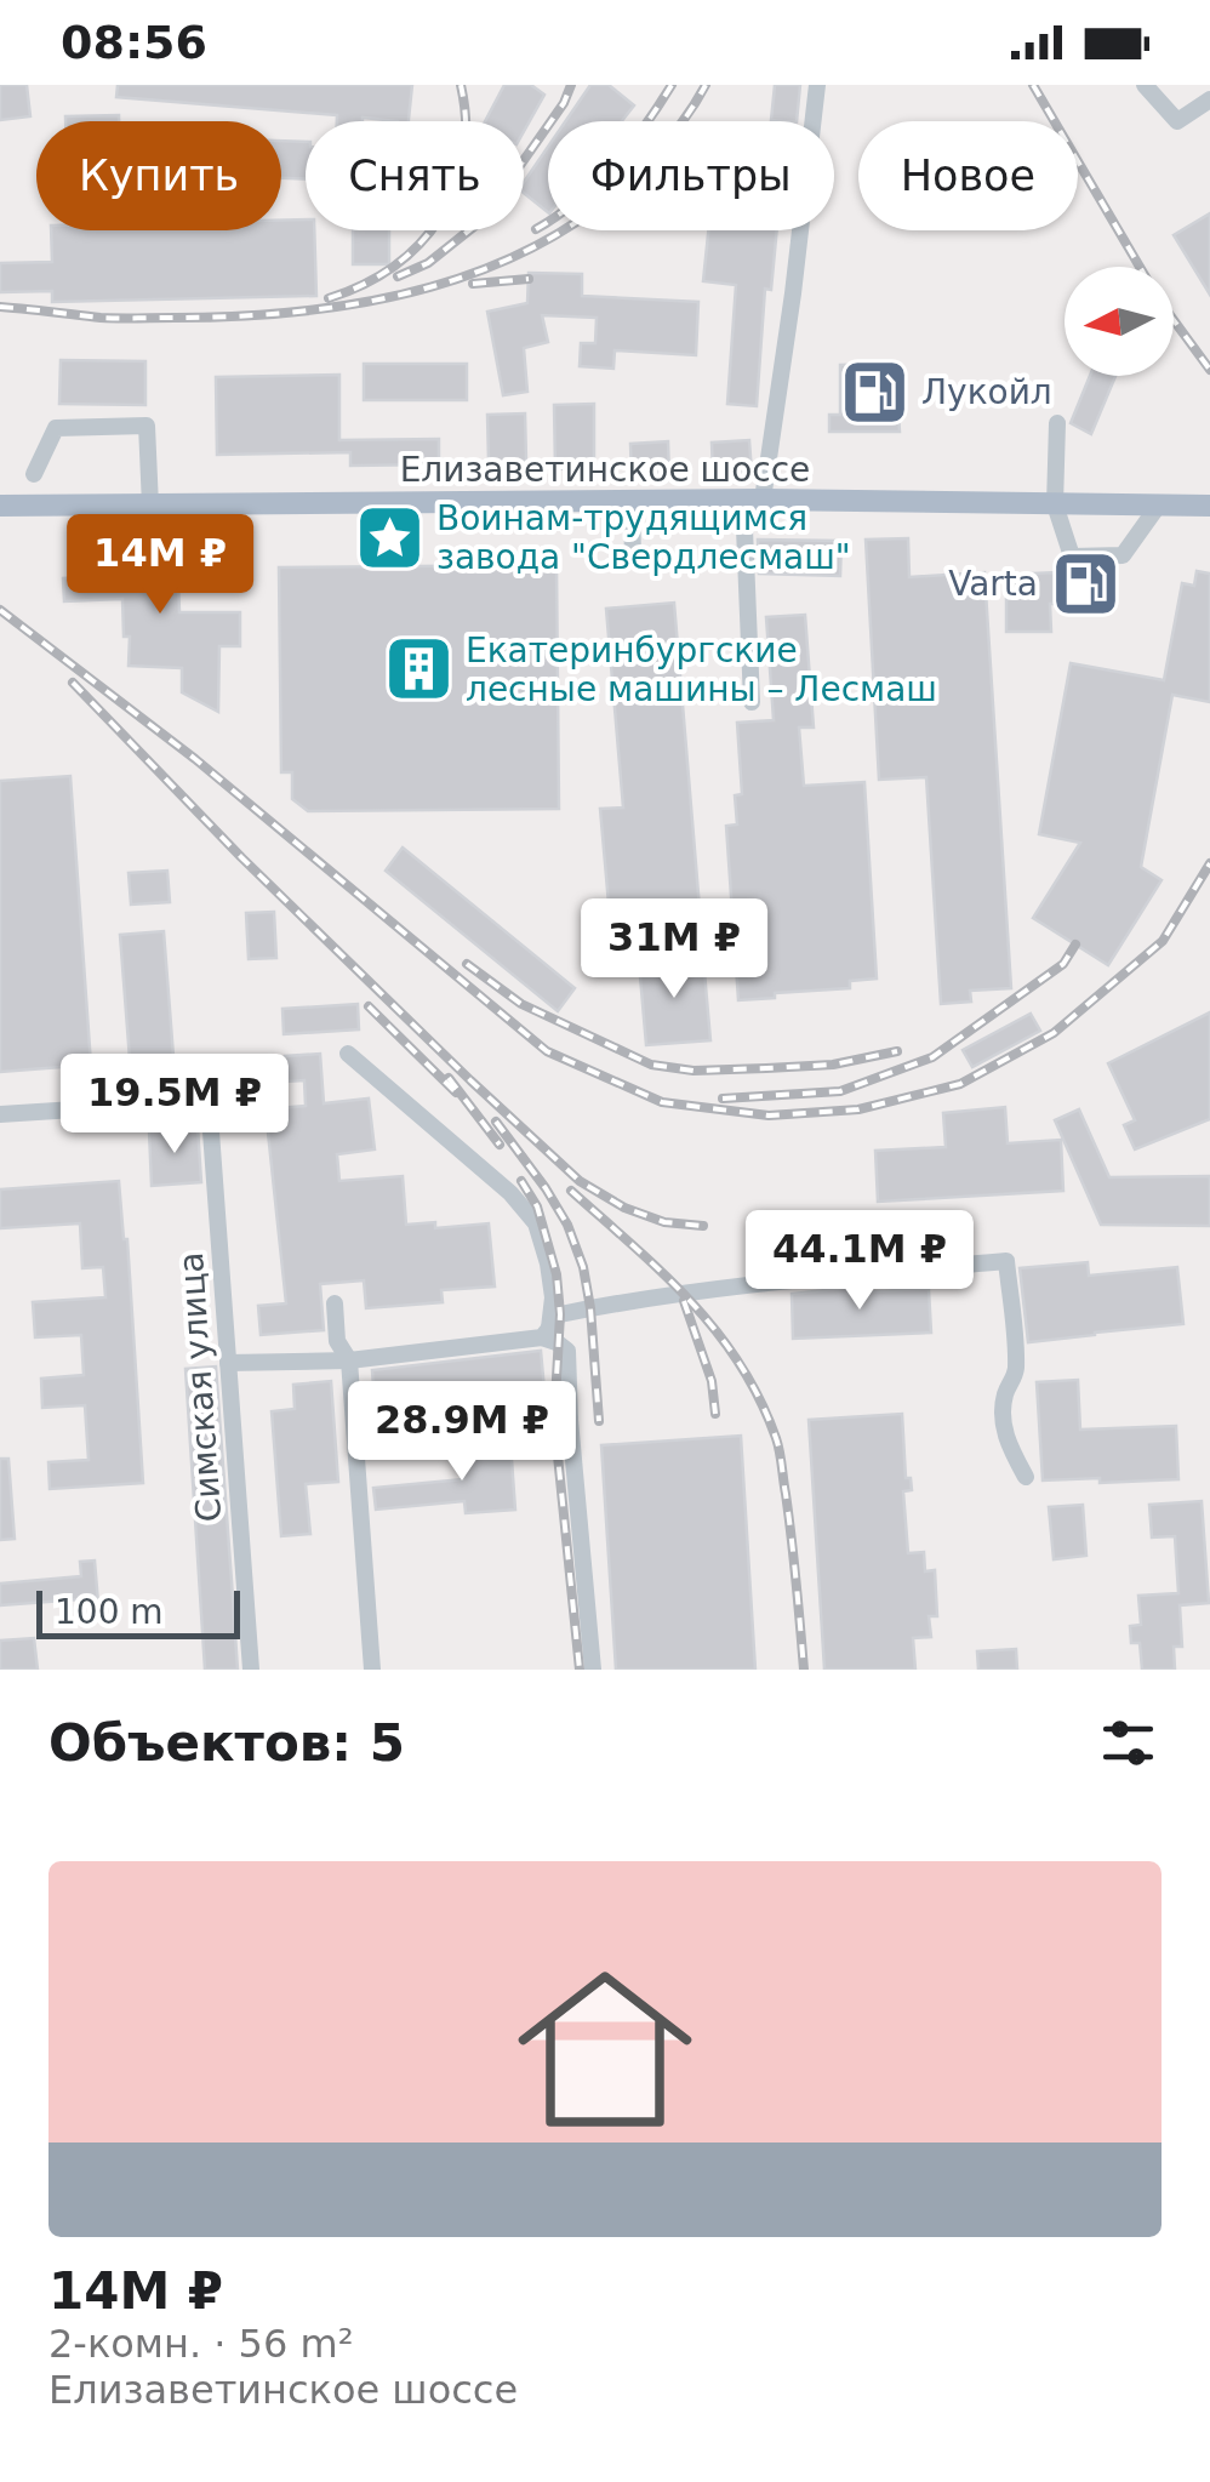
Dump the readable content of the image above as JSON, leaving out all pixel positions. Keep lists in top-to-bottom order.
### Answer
{
  "streets": {
    "main road": ["Елизаветинское шоссе"],
    "street": ["Симская улица"]
  },
  "places": {
    "fuel station": ["Лукойл", "Varta"],
    "place": ["Воинам-трудящимся завода \"Свердлесмаш\""],
    "building": ["Екатеринбургские лесные машины – Лесмаш"]
  },
  "scale_bar": "100 m",
  "north": "left",
  "page": {
    "status": "08:56",
    "chip": [
      "Купить",
      "Снять",
      "Фильтры",
      "Новое"
    ],
    "price": [
      "14M ₽",
      "31M ₽",
      "19.5M ₽",
      "44.1M ₽",
      "28.9M ₽"
    ],
    "scale": "100 m",
    "heading": "Объектов: 5",
    "list": [
      {
        "name": "14M ₽",
        "note": "2-комн. · 56 m² · Елизаветинское шоссе"
      }
    ]
  }
}
